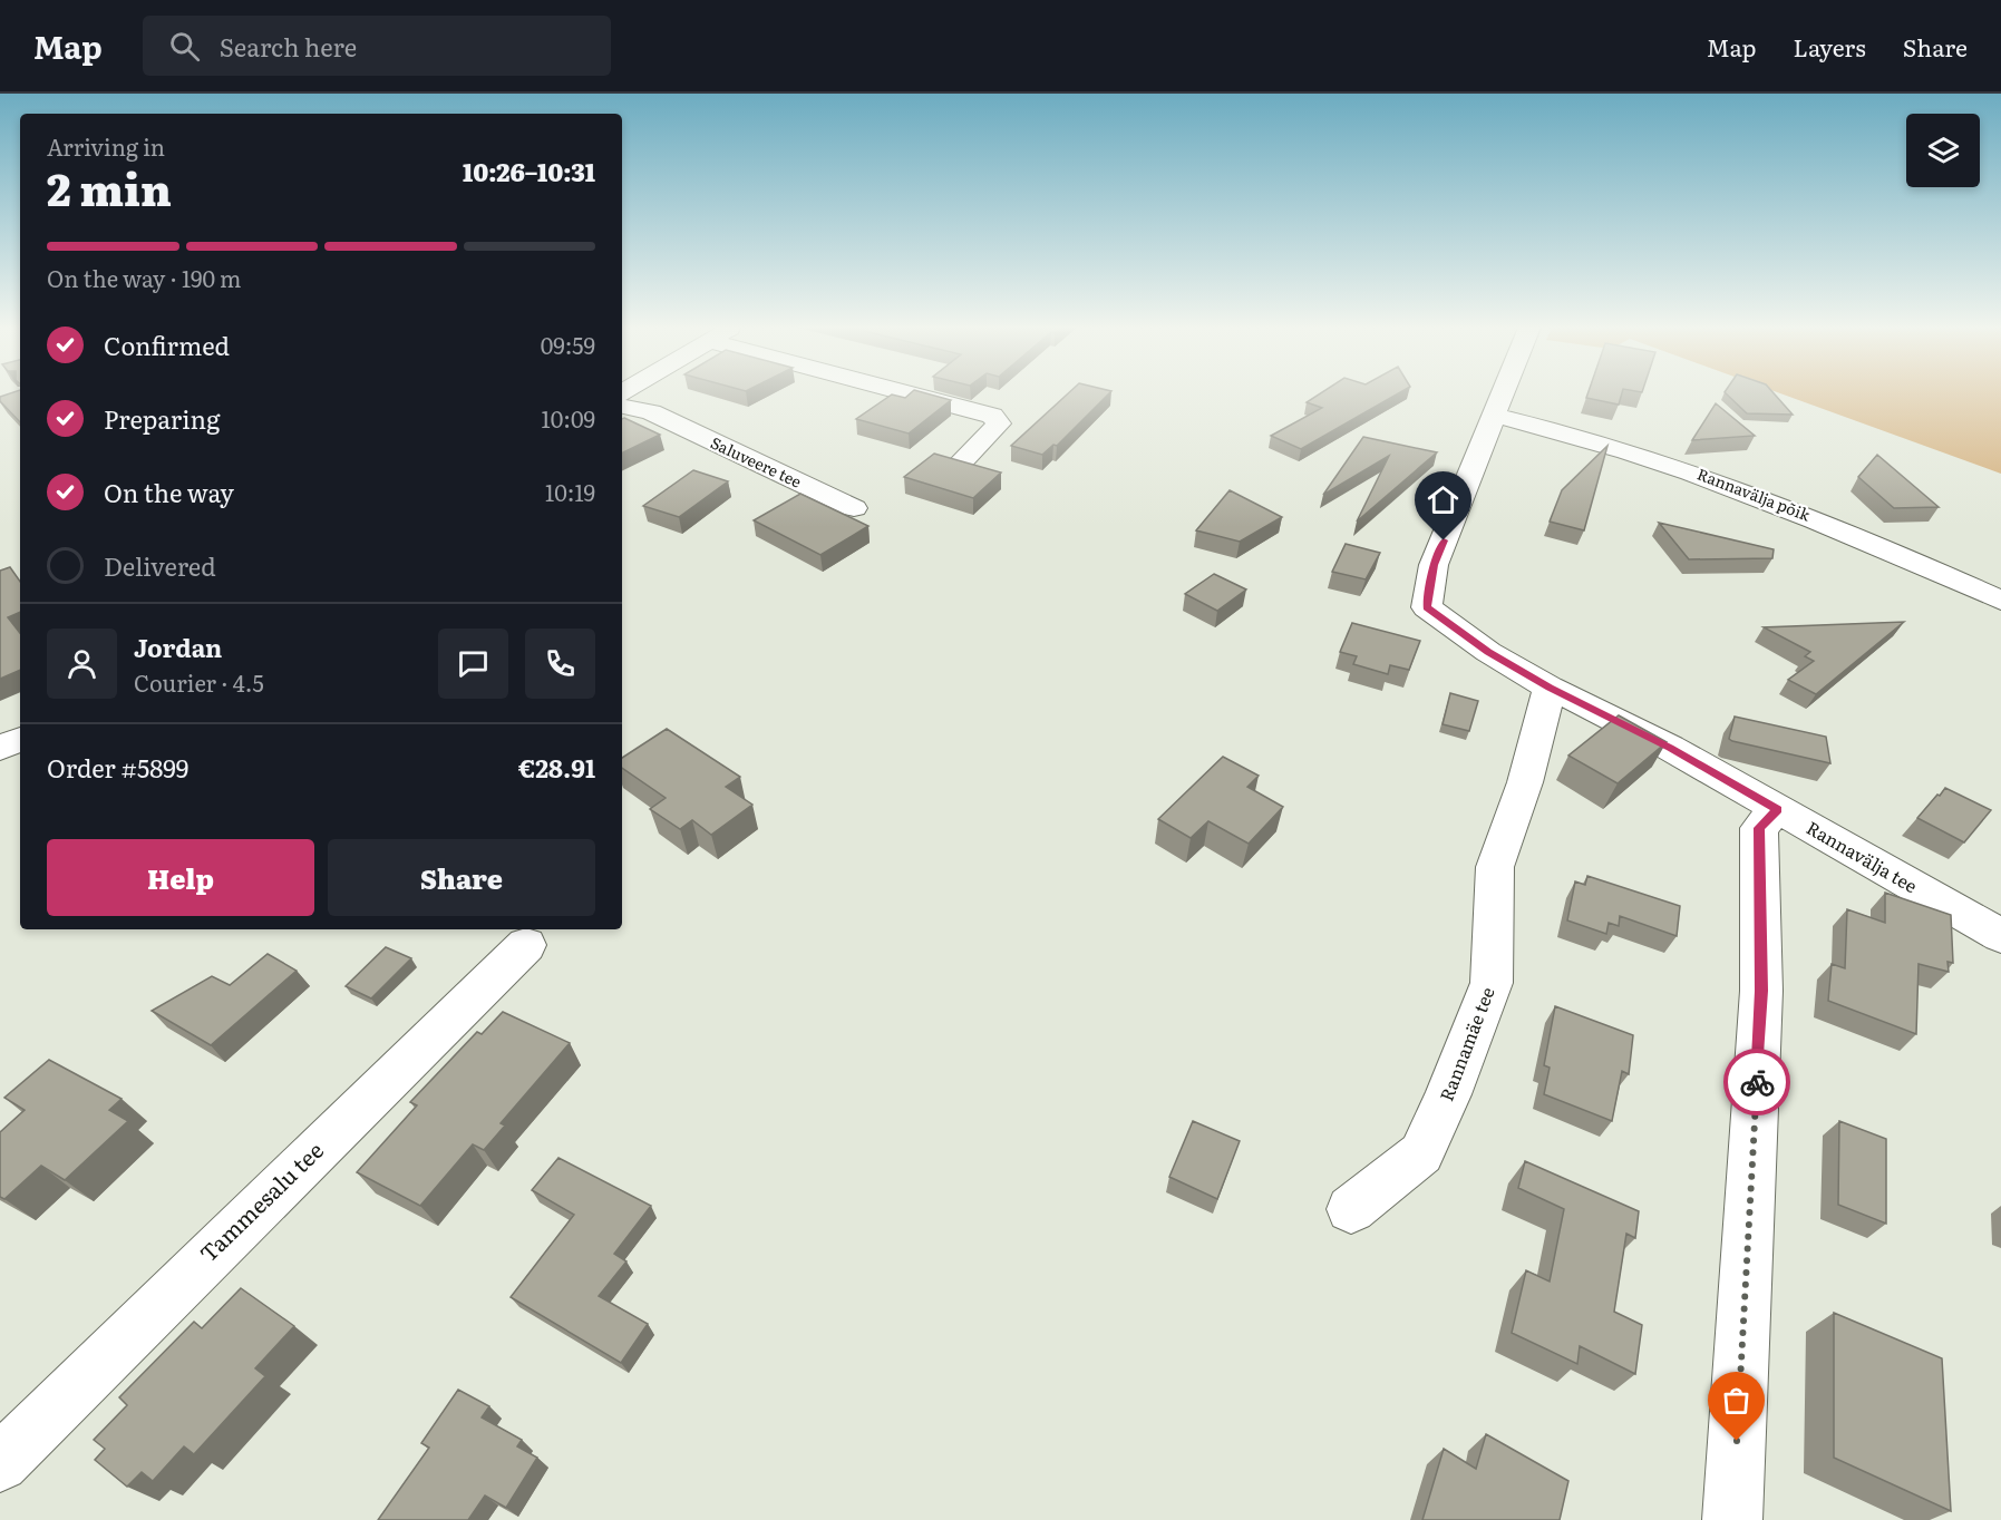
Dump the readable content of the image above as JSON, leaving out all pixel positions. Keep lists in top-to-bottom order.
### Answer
{
  "streets": {
    "street": [
      "Saluveere tee",
      "Rannavälja põik",
      "Rannavälja tee",
      "Rannamäe tee",
      "Tammesalu tee"
    ]
  },
  "crossings": [
    ["Rannavälja põik", "Rannavälja tee"],
    ["Rannavälja tee", "Rannamäe tee"]
  ],
  "page": {
    "header": "Map",
    "search": "Search here",
    "nav": ["Map", "Layers", "Share"],
    "heading": ["2 min", "Arriving in", "10:26–10:31"],
    "panel": [
      "Jordan",
      "Courier · 4.5",
      "Order #5899",
      "€28.91"
    ],
    "bar": "On the way · 190 m",
    "list": [
      ["Confirmed", "09:59"],
      ["Preparing", "10:09"],
      ["On the way", "10:19"],
      "Delivered"
    ],
    "buttons": ["Help", "Share"]
  }
}
